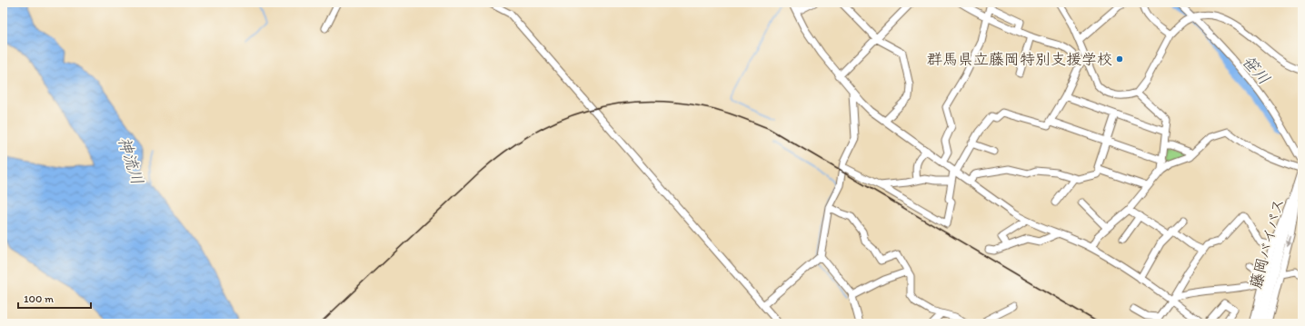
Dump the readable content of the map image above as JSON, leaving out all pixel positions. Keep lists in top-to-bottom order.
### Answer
{
  "streets": {
    "highway": ["藤岡バイパス"]
  },
  "water": ["笹川", "神流川"],
  "places": ["群馬県立藤岡特別支援学校"],
  "scale_bar": "100 m"
}
